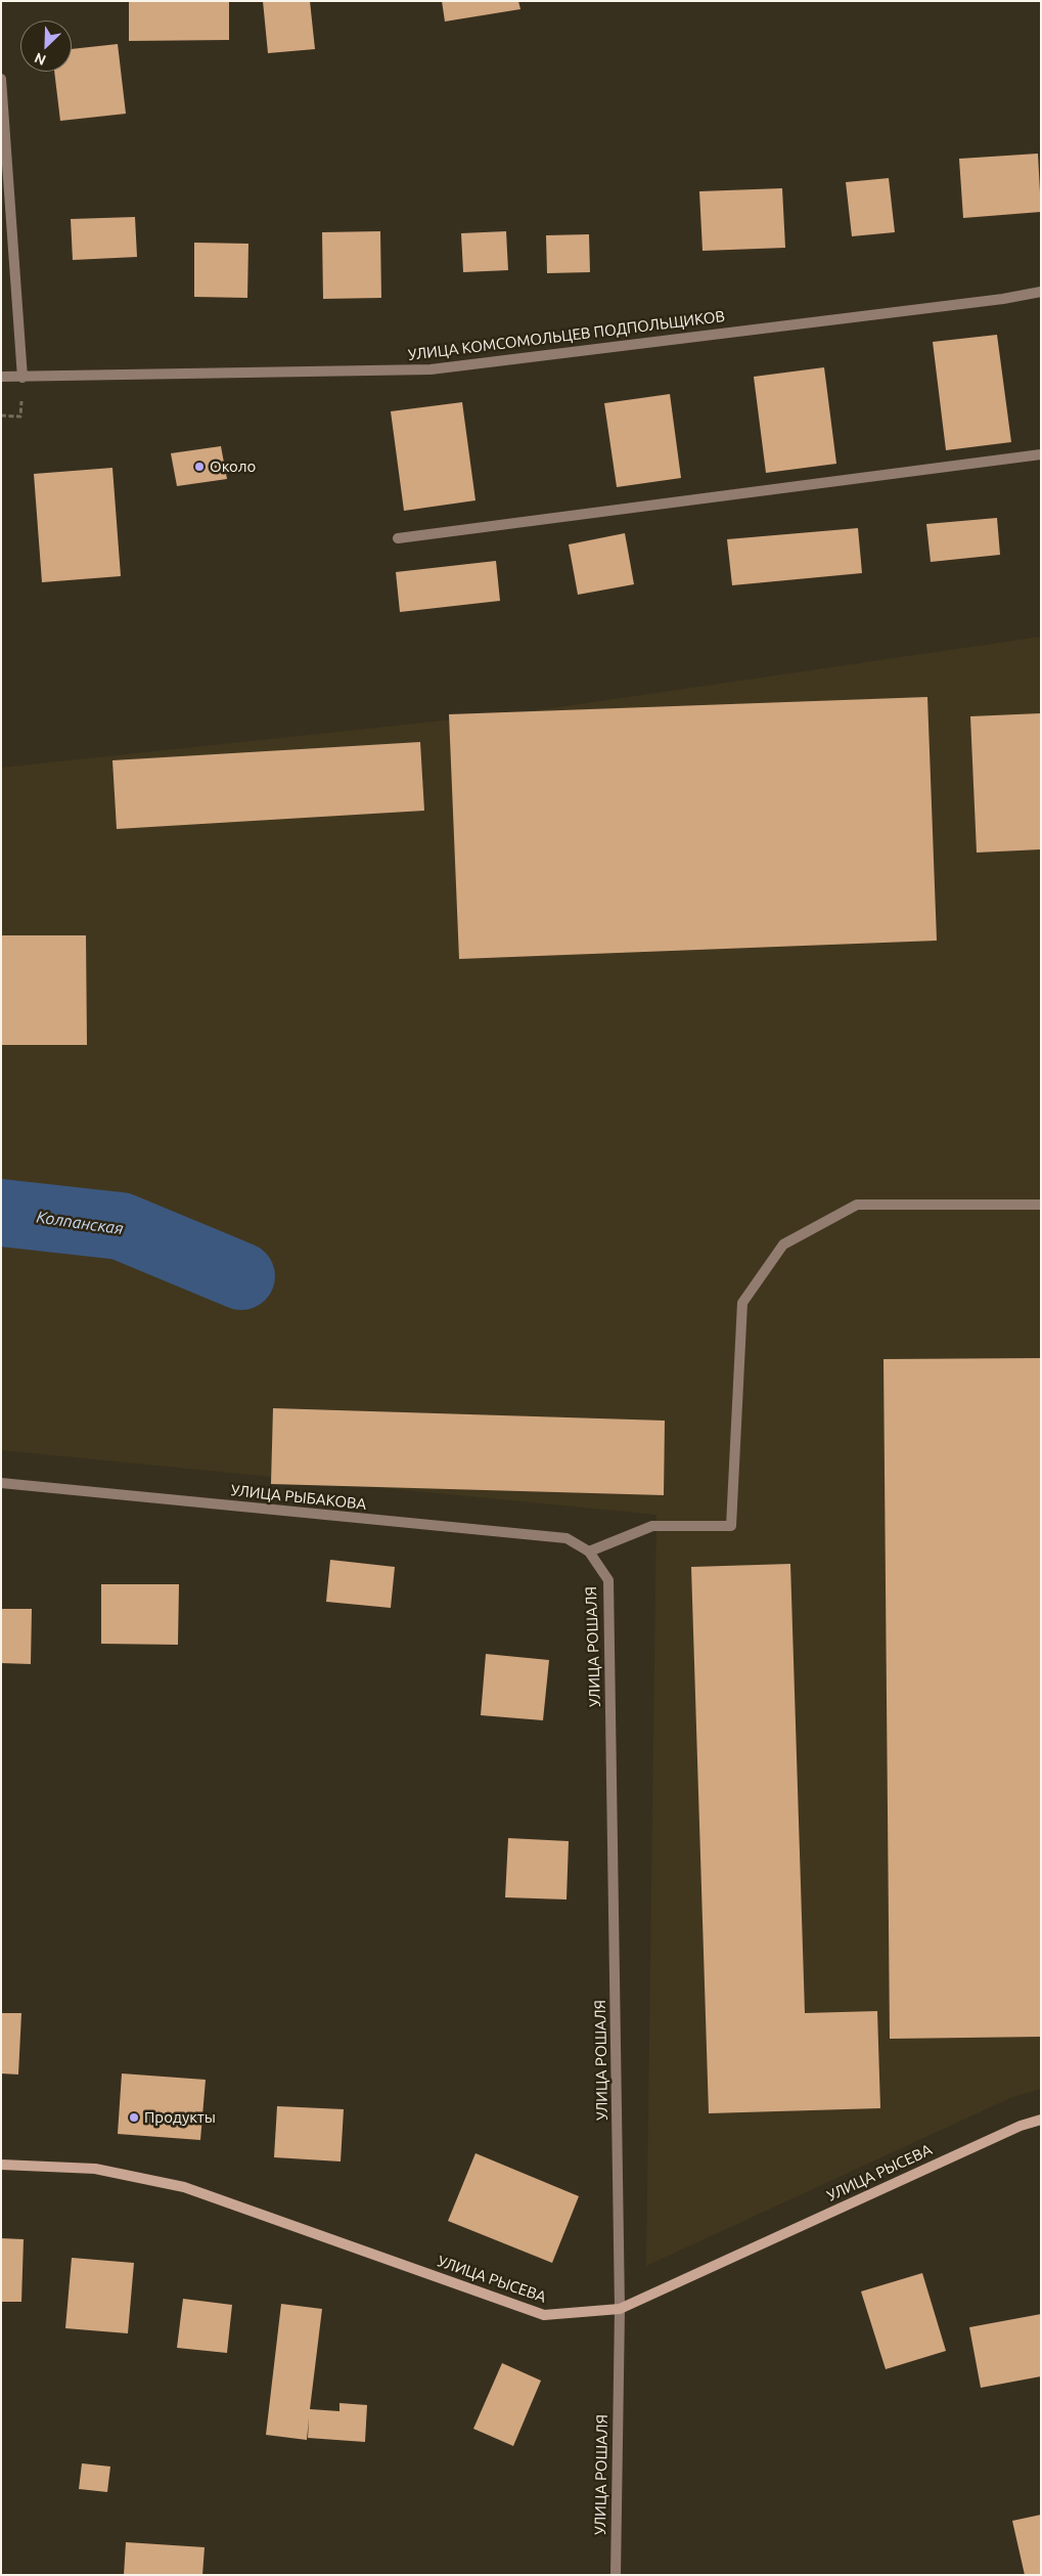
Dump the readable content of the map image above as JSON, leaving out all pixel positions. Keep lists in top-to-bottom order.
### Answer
{
  "streets": {
    "main road": ["УЛИЦА РЫСЕВА"],
    "street": ["УЛИЦА КОМСОМОЛЬЦЕВ ПОДПОЛЬЩИКОВ", "УЛИЦА РЫБАКОВА", "УЛИЦА РОШАЛЯ"]
  },
  "crossings": [
    ["УЛИЦА РЫБАКОВА", "УЛИЦА РОШАЛЯ"],
    ["УЛИЦА РОШАЛЯ", "УЛИЦА РЫСЕВА"]
  ],
  "water": ["Колпанская"],
  "places": ["Около", "Продукты"],
  "north": "bottom left"
}
